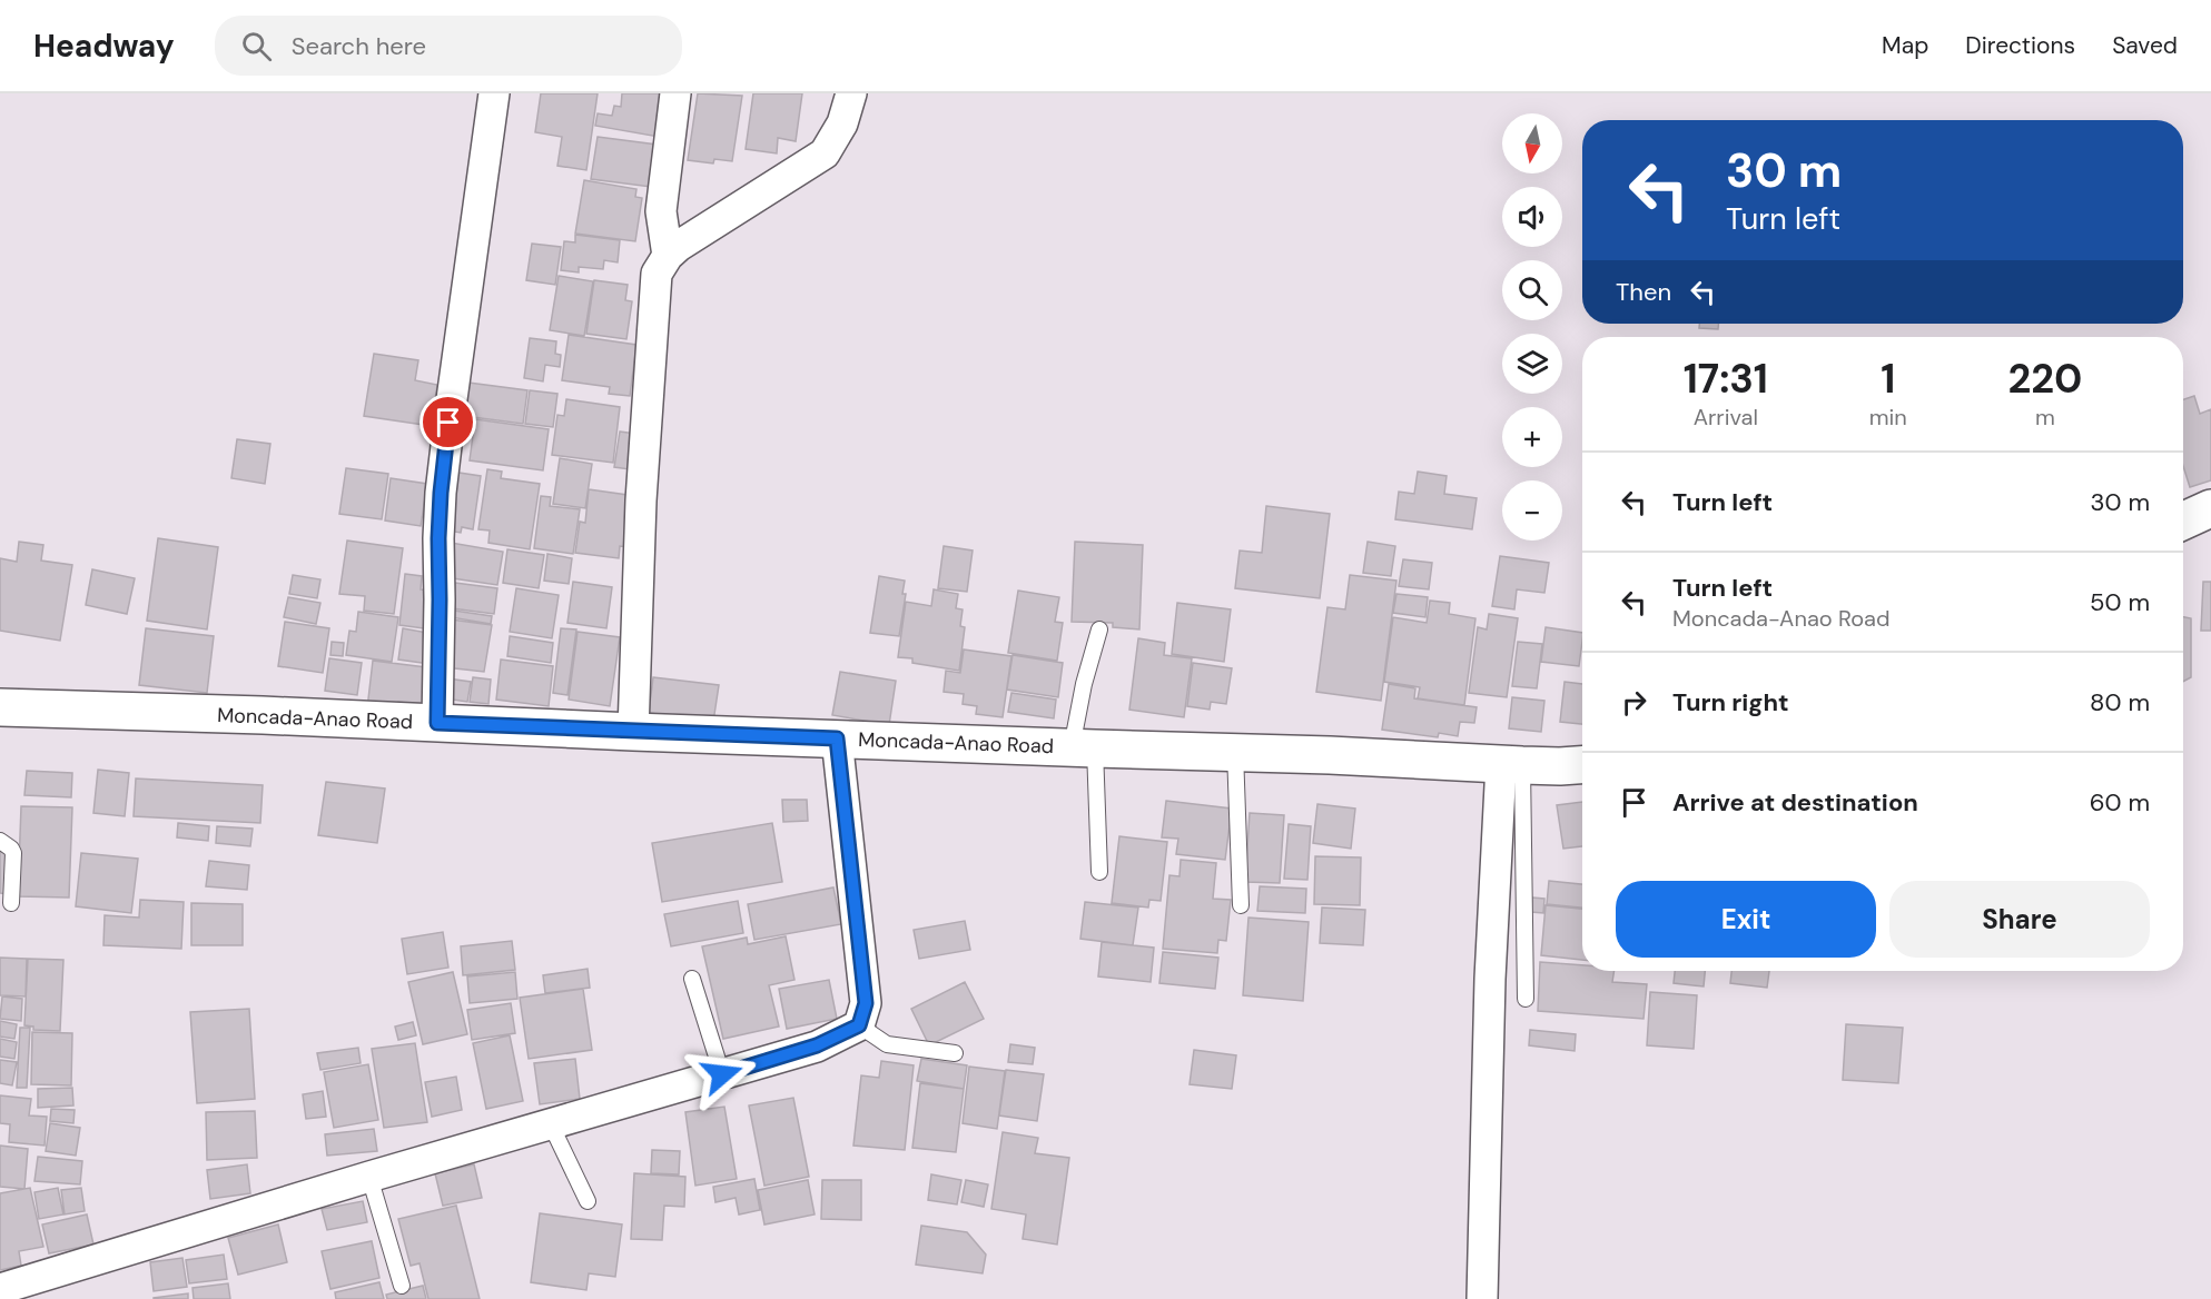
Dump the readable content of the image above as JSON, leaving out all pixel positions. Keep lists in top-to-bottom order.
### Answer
{
  "streets": {
    "main road": ["Moncada-Anao Road"]
  },
  "north": "bottom",
  "page": {
    "header": "Headway",
    "search": "Search here",
    "nav": ["Map", "Directions", "Saved"],
    "map_buttons": ["+", "−"],
    "turn": ["30 m", "Turn left"],
    "then": "Then",
    "eta": [
      "17:31",
      "Arrival",
      "1",
      "min",
      "220",
      "m"
    ],
    "list": [
      {
        "name": "Turn left",
        "value": "30 m"
      },
      {
        "name": "Turn left",
        "note": "Moncada-Anao Road",
        "value": "50 m"
      },
      {
        "name": "Turn right",
        "value": "80 m"
      },
      {
        "name": "Arrive at destination",
        "value": "60 m"
      }
    ],
    "buttons": ["Exit", "Share"]
  }
}
